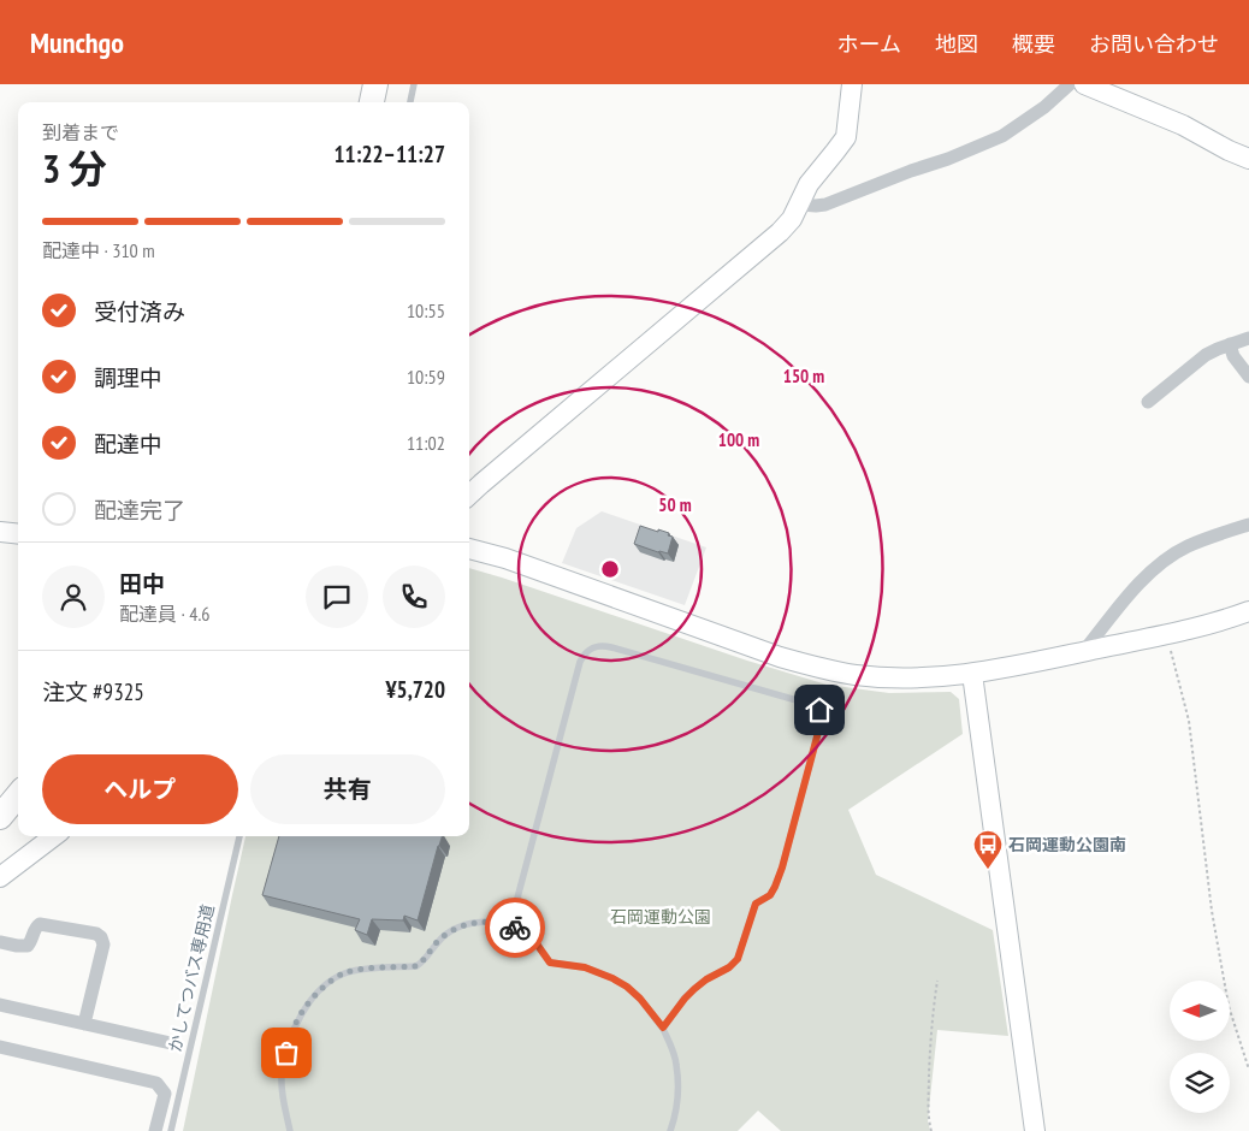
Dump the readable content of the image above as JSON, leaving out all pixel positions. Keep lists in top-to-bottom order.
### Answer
{
  "streets": {
    "lane": ["かしてつバス専用道"]
  },
  "parks": ["石岡運動公園"],
  "places": {
    "bus stop": ["石岡運動公園南"]
  },
  "north": "left",
  "page": {
    "header": "Munchgo",
    "nav": [
      "ホーム",
      "地図",
      "概要",
      "お問い合わせ"
    ],
    "heading": ["3 分", "到着まで", "11:22–11:27"],
    "panel": [
      "田中",
      "配達員 · 4.6",
      "注文 #9325",
      "¥5,720"
    ],
    "bar": "配達中 · 310 m",
    "list": [
      ["受付済み", "10:55"],
      ["調理中", "10:59"],
      ["配達中", "11:02"],
      "配達完了"
    ],
    "buttons": ["ヘルプ", "共有"]
  },
  "rings": ["150 m", "100 m", "50 m"]
}
